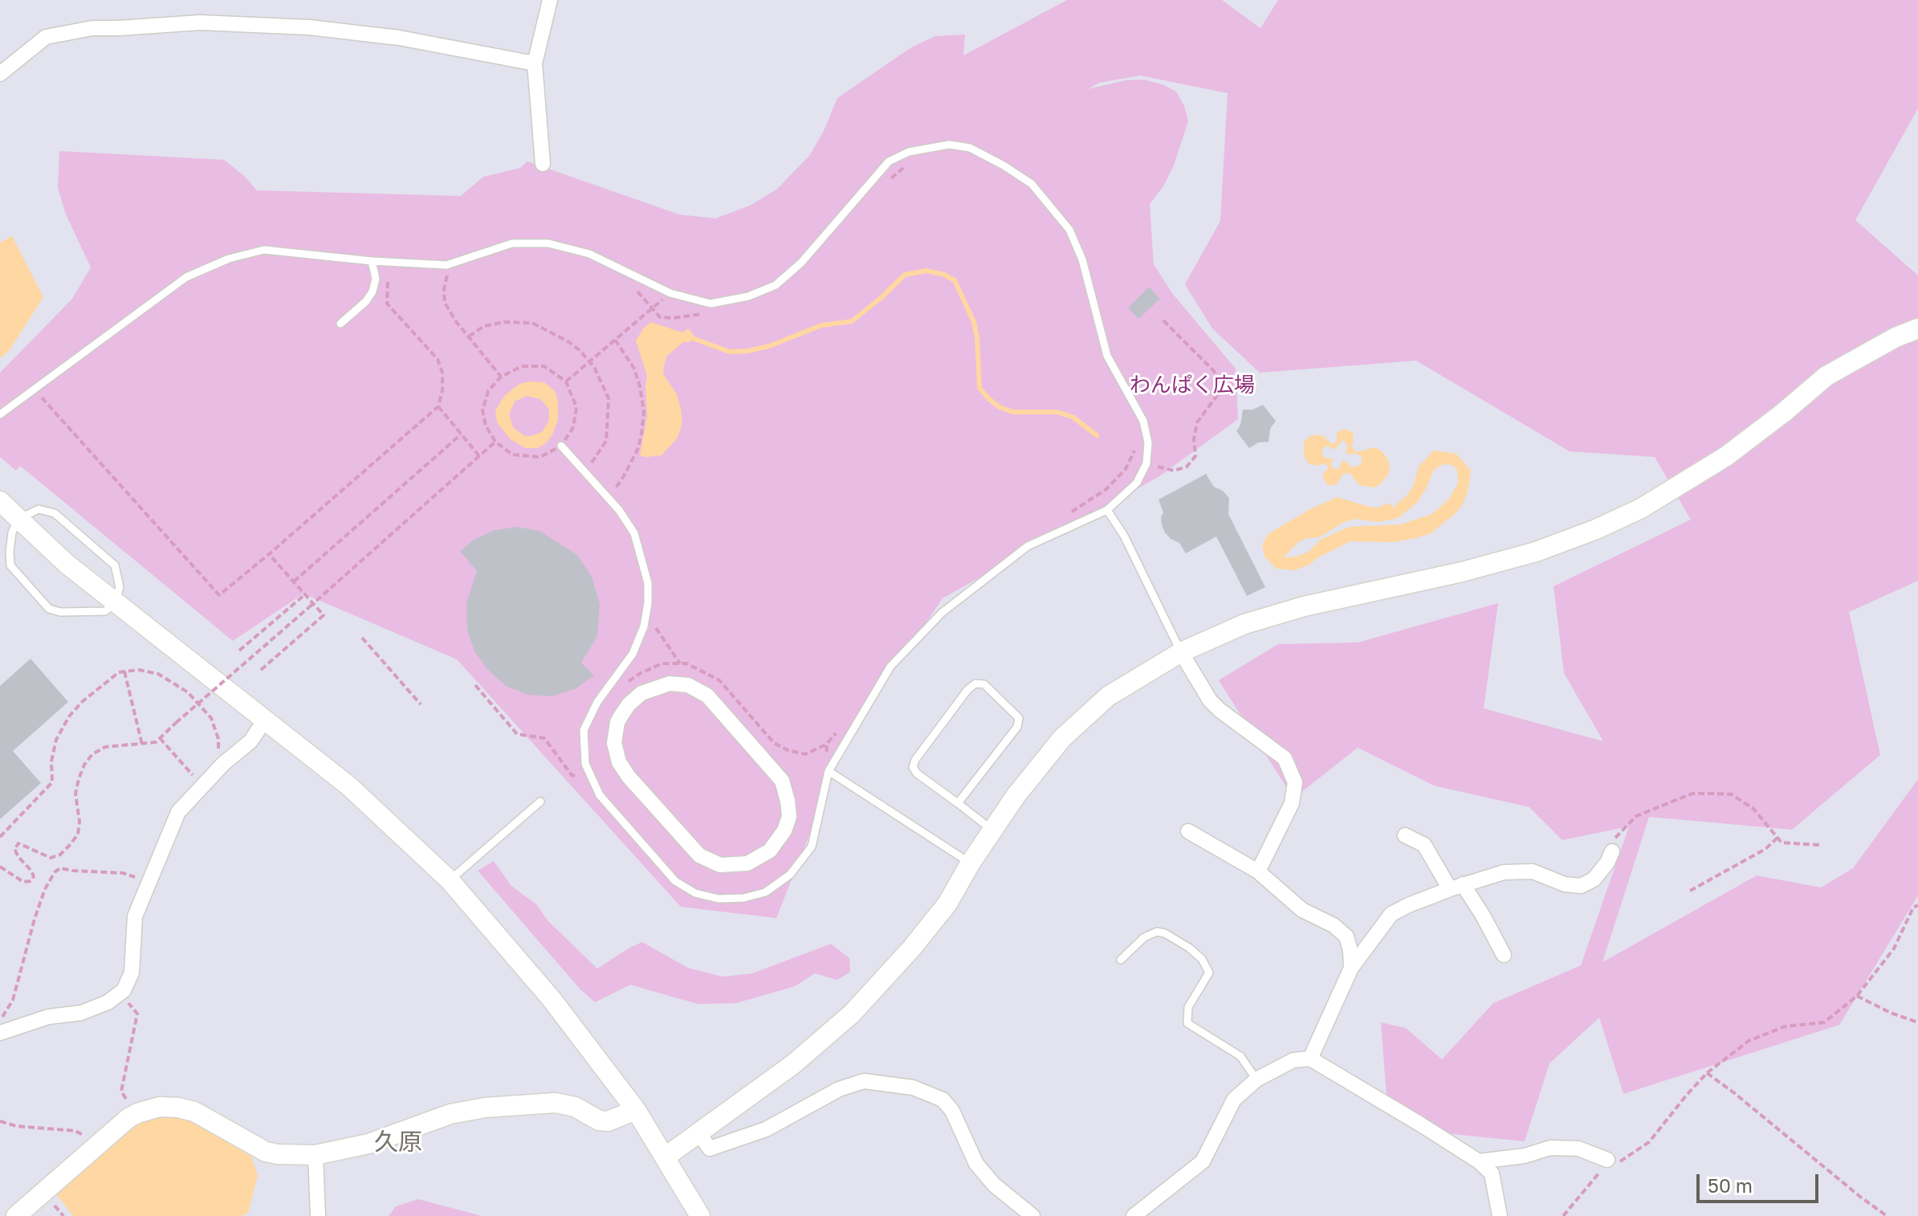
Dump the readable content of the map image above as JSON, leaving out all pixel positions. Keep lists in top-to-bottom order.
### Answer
{
  "districts": ["久原"],
  "parks": ["わんぱく広場"],
  "scale_bar": "50 m"
}
